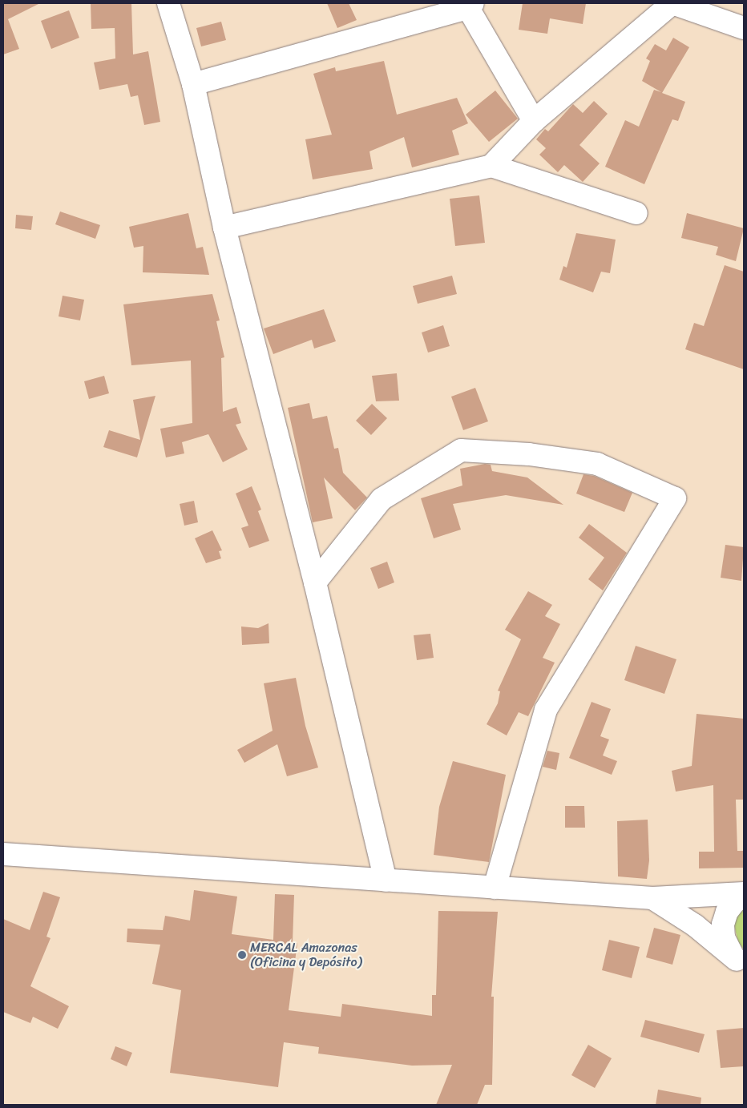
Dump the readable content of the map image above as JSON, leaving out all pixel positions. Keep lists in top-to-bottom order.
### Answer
{
  "places": ["MERCAL Amazonas (Oficina y Depósito)"]
}
